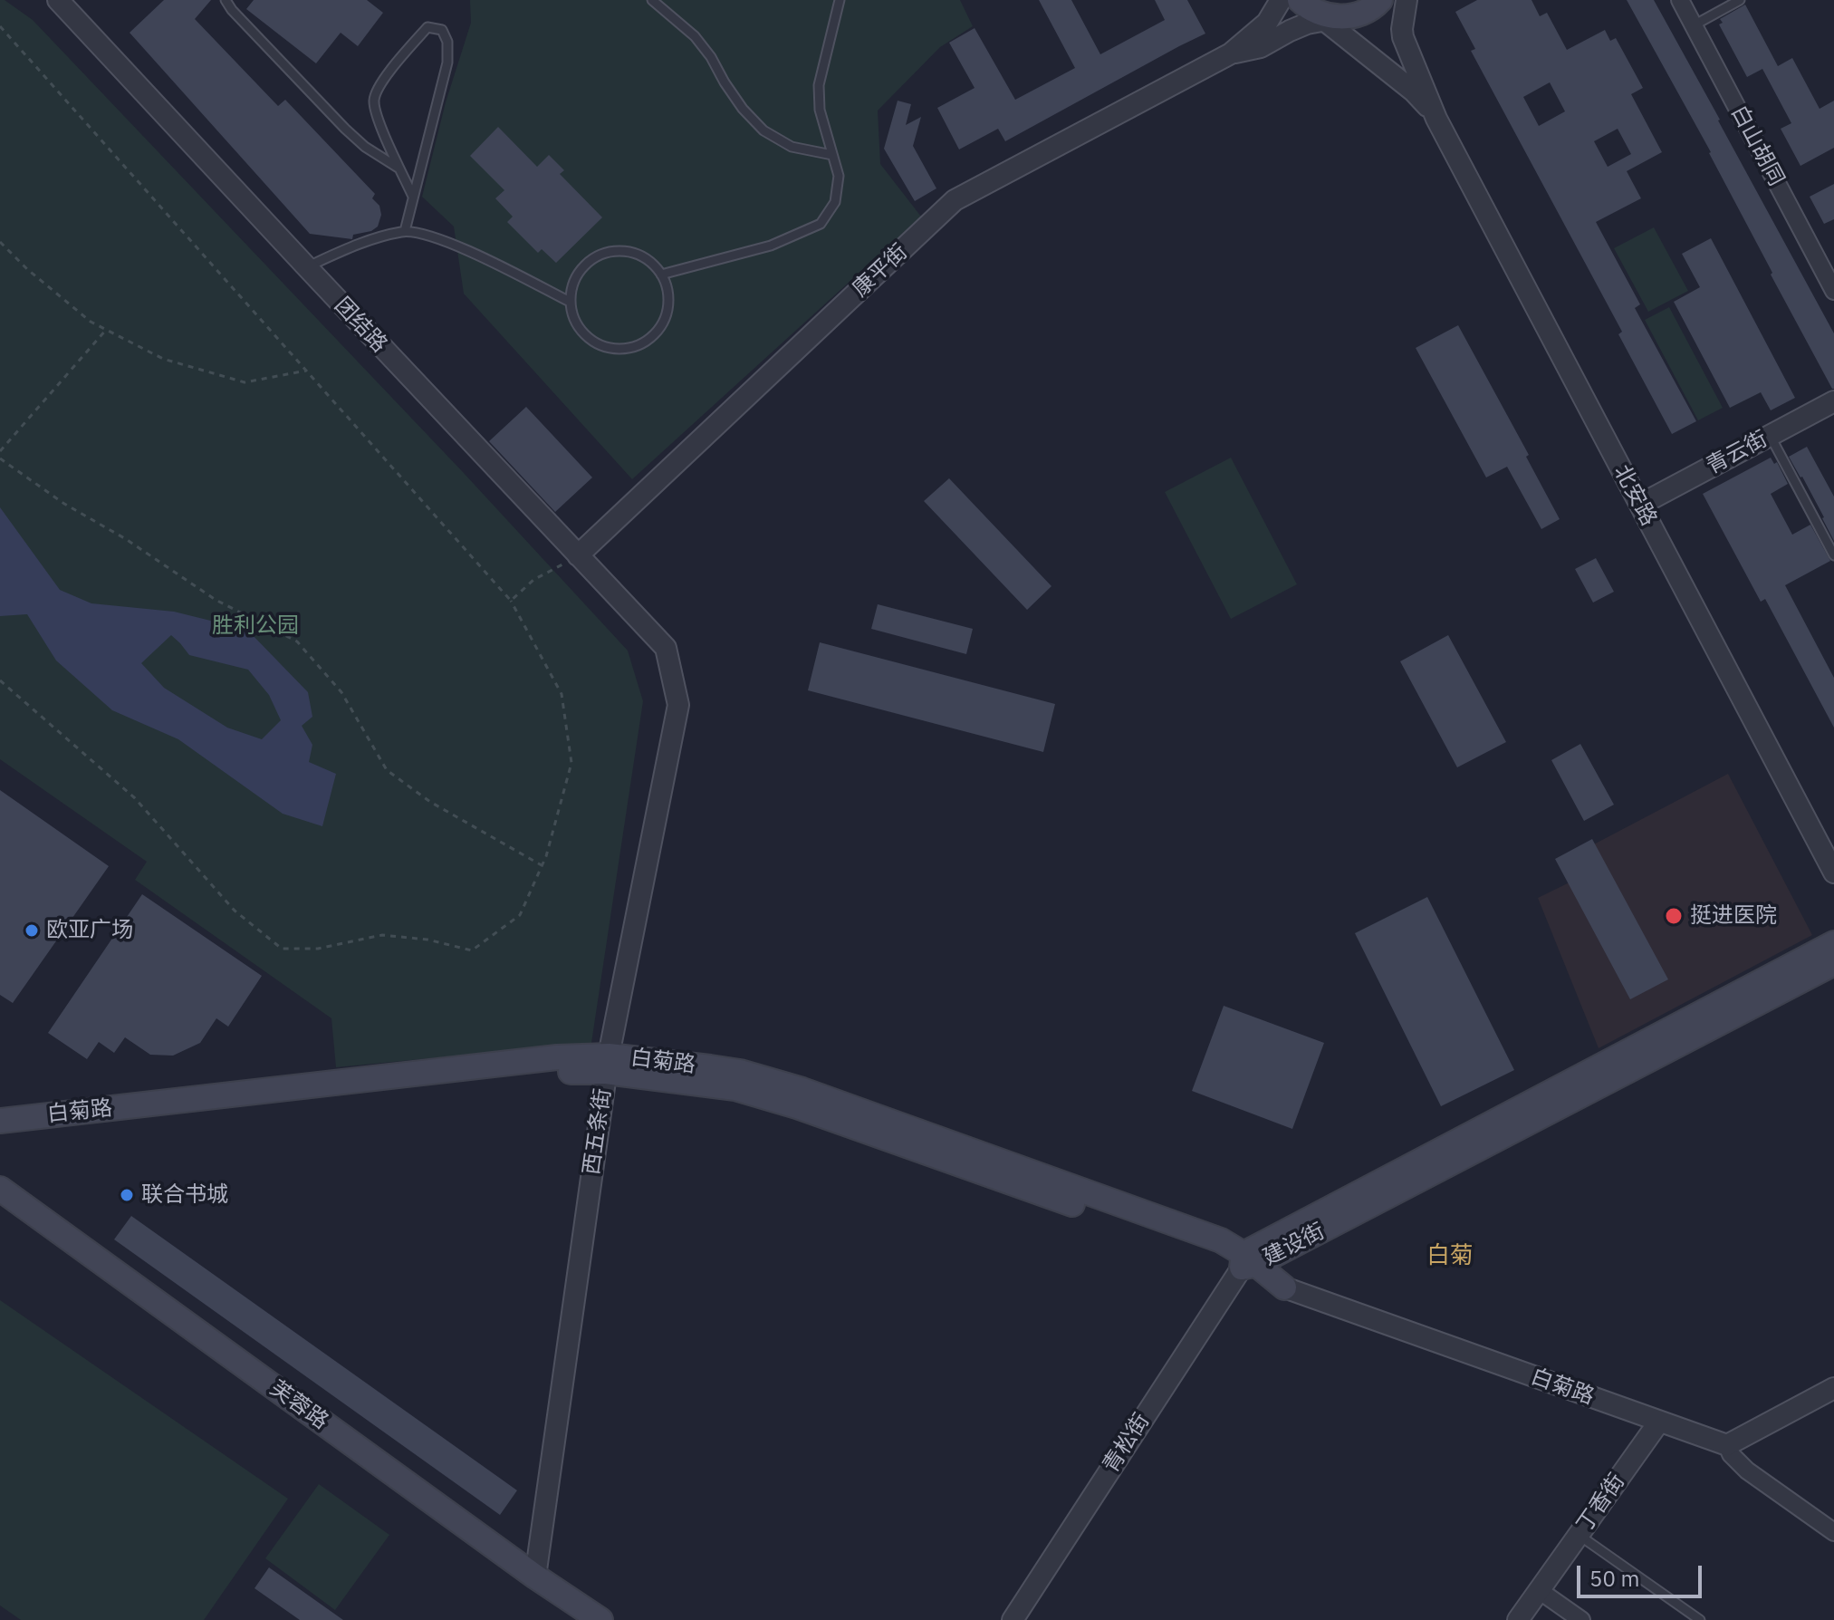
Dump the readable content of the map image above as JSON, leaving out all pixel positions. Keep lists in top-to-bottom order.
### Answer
{
  "streets": {
    "main road": ["白菊路", "建设街", "芙蓉路"],
    "street": [
      "白山胡同",
      "康平街",
      "团结路",
      "青云街",
      "北安路",
      "西五条街",
      "青松街",
      "丁香街"
    ]
  },
  "crossings": [
    ["康平街", "团结路"],
    ["团结路", "西五条街"],
    ["青云街", "北安路"],
    ["白菊路", "西五条街"],
    ["白菊路", "建设街"],
    ["白菊路", "青松街"],
    ["白菊路", "丁香街"],
    ["西五条街", "芙蓉路"],
    ["建设街", "青松街"]
  ],
  "districts": ["白菊"],
  "parks": ["胜利公园"],
  "places": ["挺进医院", "欧亚广场", "联合书城"],
  "scale_bar": "50 m"
}
